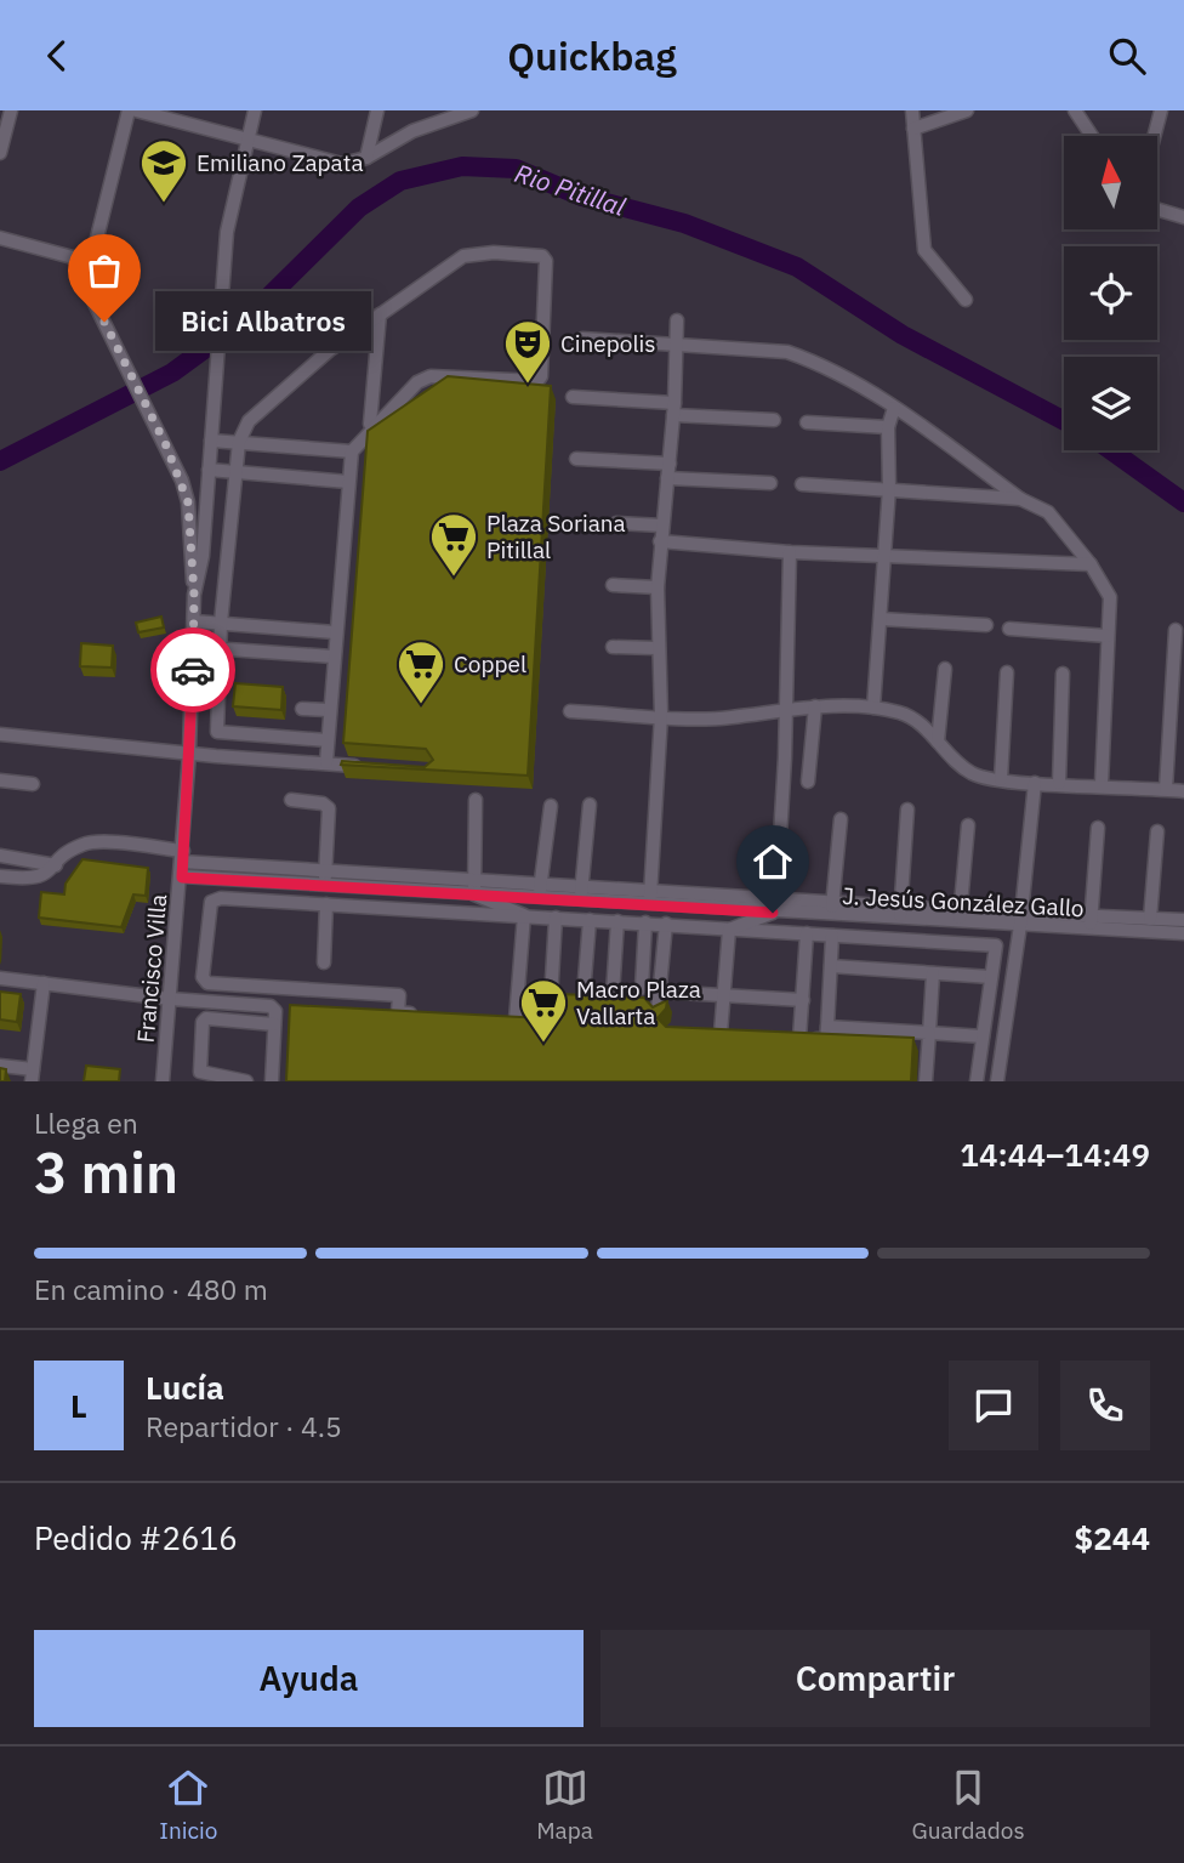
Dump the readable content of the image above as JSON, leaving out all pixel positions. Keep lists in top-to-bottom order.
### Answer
{
  "streets": {
    "street": ["J. Jesús González Gallo", "Francisco Villa"]
  },
  "crossings": [
    ["J. Jesús González Gallo", "Francisco Villa"]
  ],
  "water": ["Rio Pitillal"],
  "places": {
    "school or university": ["Emiliano Zapata"],
    "other": ["Bici Albatros"],
    "theatre": ["Cinepolis"],
    "supermarket": ["Plaza Soriana Pitillal", "Coppel", "Macro Plaza Vallarta"]
  },
  "north": "top",
  "page": {
    "header": "Quickbag",
    "bubble": "Bici Albatros",
    "heading": ["3 min", "Llega en", "14:44–14:49"],
    "panel": [
      "Lucía",
      "Repartidor · 4.5",
      "Pedido #2616",
      "$244"
    ],
    "bar": "En camino · 480 m",
    "round": "L",
    "buttons": ["Ayuda", "Compartir"],
    "tabs": ["Inicio", "Mapa", "Guardados"]
  }
}
